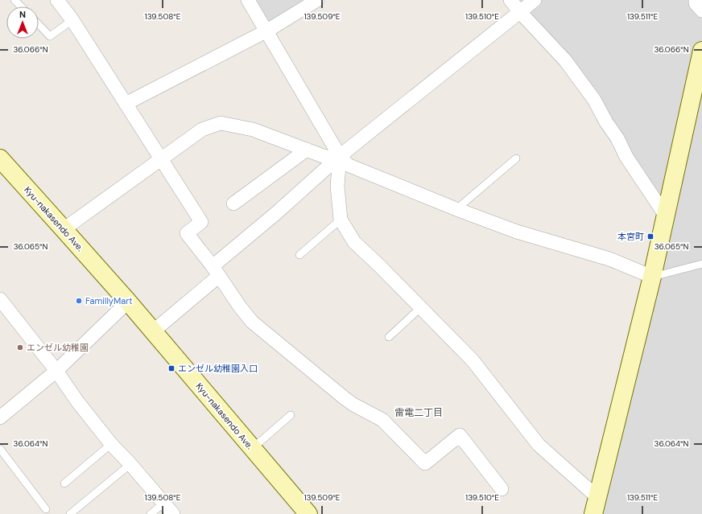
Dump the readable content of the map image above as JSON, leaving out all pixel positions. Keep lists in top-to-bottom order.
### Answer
{
  "streets": {
    "main road": ["Kyu-nakasendo Ave."]
  },
  "districts": ["雷電二丁目"],
  "places": {
    "transit": ["本宮町", "エンゼル幼稚園入口"],
    "other": ["FamillyMart", "エンゼル幼稚園"]
  },
  "north": "top",
  "coordinates": [
    "139.508°E",
    "139.509°E",
    "139.510°E",
    "139.511°E",
    "36.066°N",
    "36.065°N",
    "36.064°N"
  ]
}
